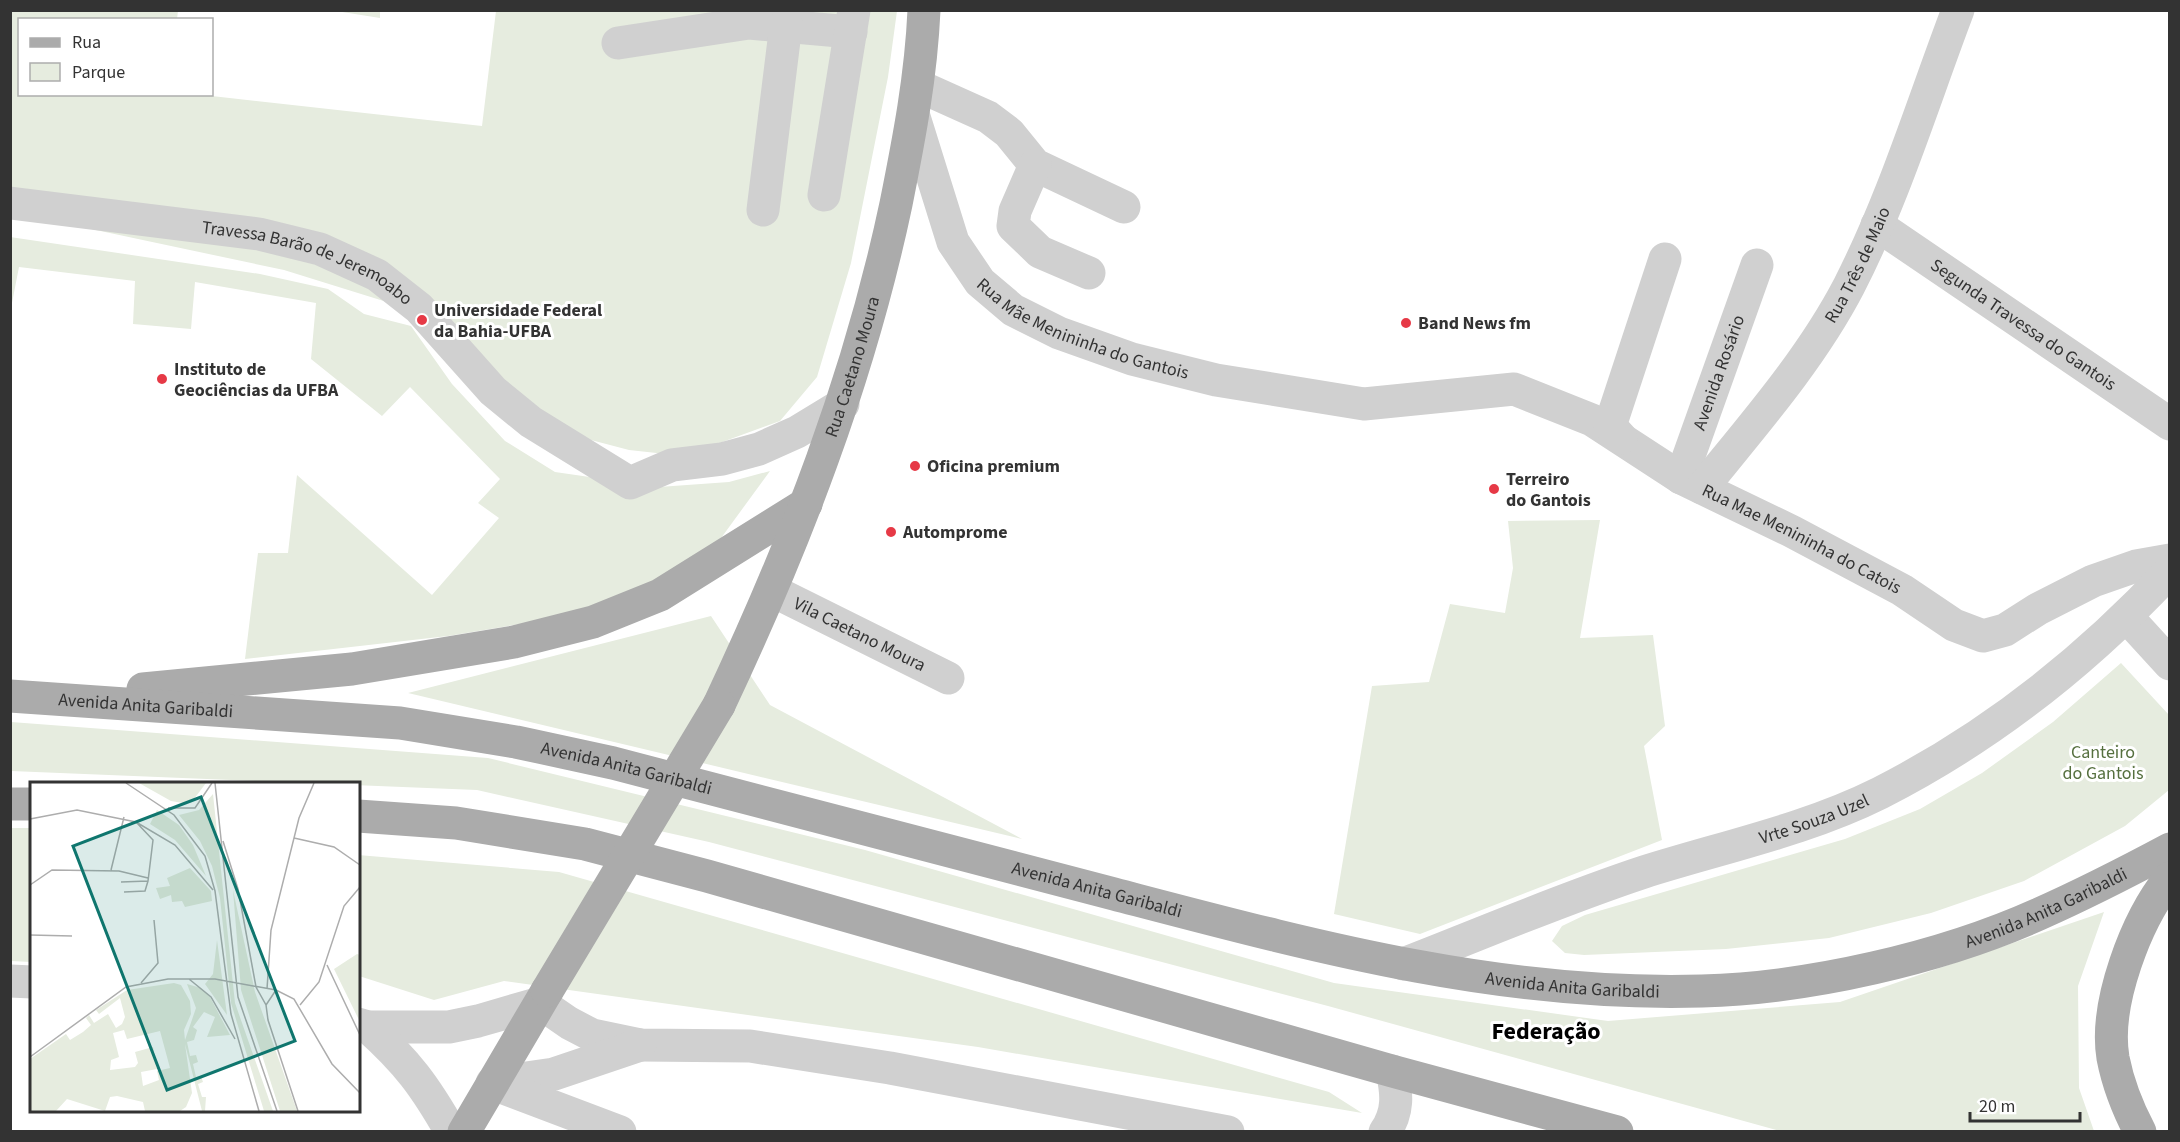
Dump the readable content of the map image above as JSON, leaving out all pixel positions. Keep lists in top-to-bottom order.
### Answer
{
  "streets": {
    "main road": ["Rua Caetano Moura", "Avenida Anita Garibaldi"],
    "street": [
      "Rua Três de Maio",
      "Travessa Barão de Jeremoabo",
      "Segunda Travessa do Gantois",
      "Rua Mãe Menininha do Gantois",
      "Avenida Rosário",
      "Rua Mae Menininha do Catois",
      "Vila Caetano Moura",
      "Vrte Souza Uzel"
    ]
  },
  "crossings": [
    ["Rua Três de Maio", "Segunda Travessa do Gantois"],
    ["Rua Três de Maio", "Avenida Rosário"],
    ["Rua Três de Maio", "Rua Mae Menininha do Catois"],
    ["Travessa Barão de Jeremoabo", "Rua Caetano Moura"],
    ["Rua Mãe Menininha do Gantois", "Rua Caetano Moura"],
    ["Rua Mãe Menininha do Gantois", "Rua Mae Menininha do Catois"],
    ["Rua Caetano Moura", "Vila Caetano Moura"],
    ["Avenida Rosário", "Rua Mae Menininha do Catois"],
    ["Avenida Anita Garibaldi", "Vrte Souza Uzel"]
  ],
  "districts": ["Federação"],
  "parks": ["Canteiro do Gantois"],
  "places": [
    "Universidade Federal da Bahia-UFBA",
    "Band News fm",
    "Instituto de Geociências da UFBA",
    "Oficina premium",
    "Terreiro do Gantois",
    "Automprome"
  ],
  "legend": ["Rua", "Parque"],
  "scale_bar": "20 m"
}
